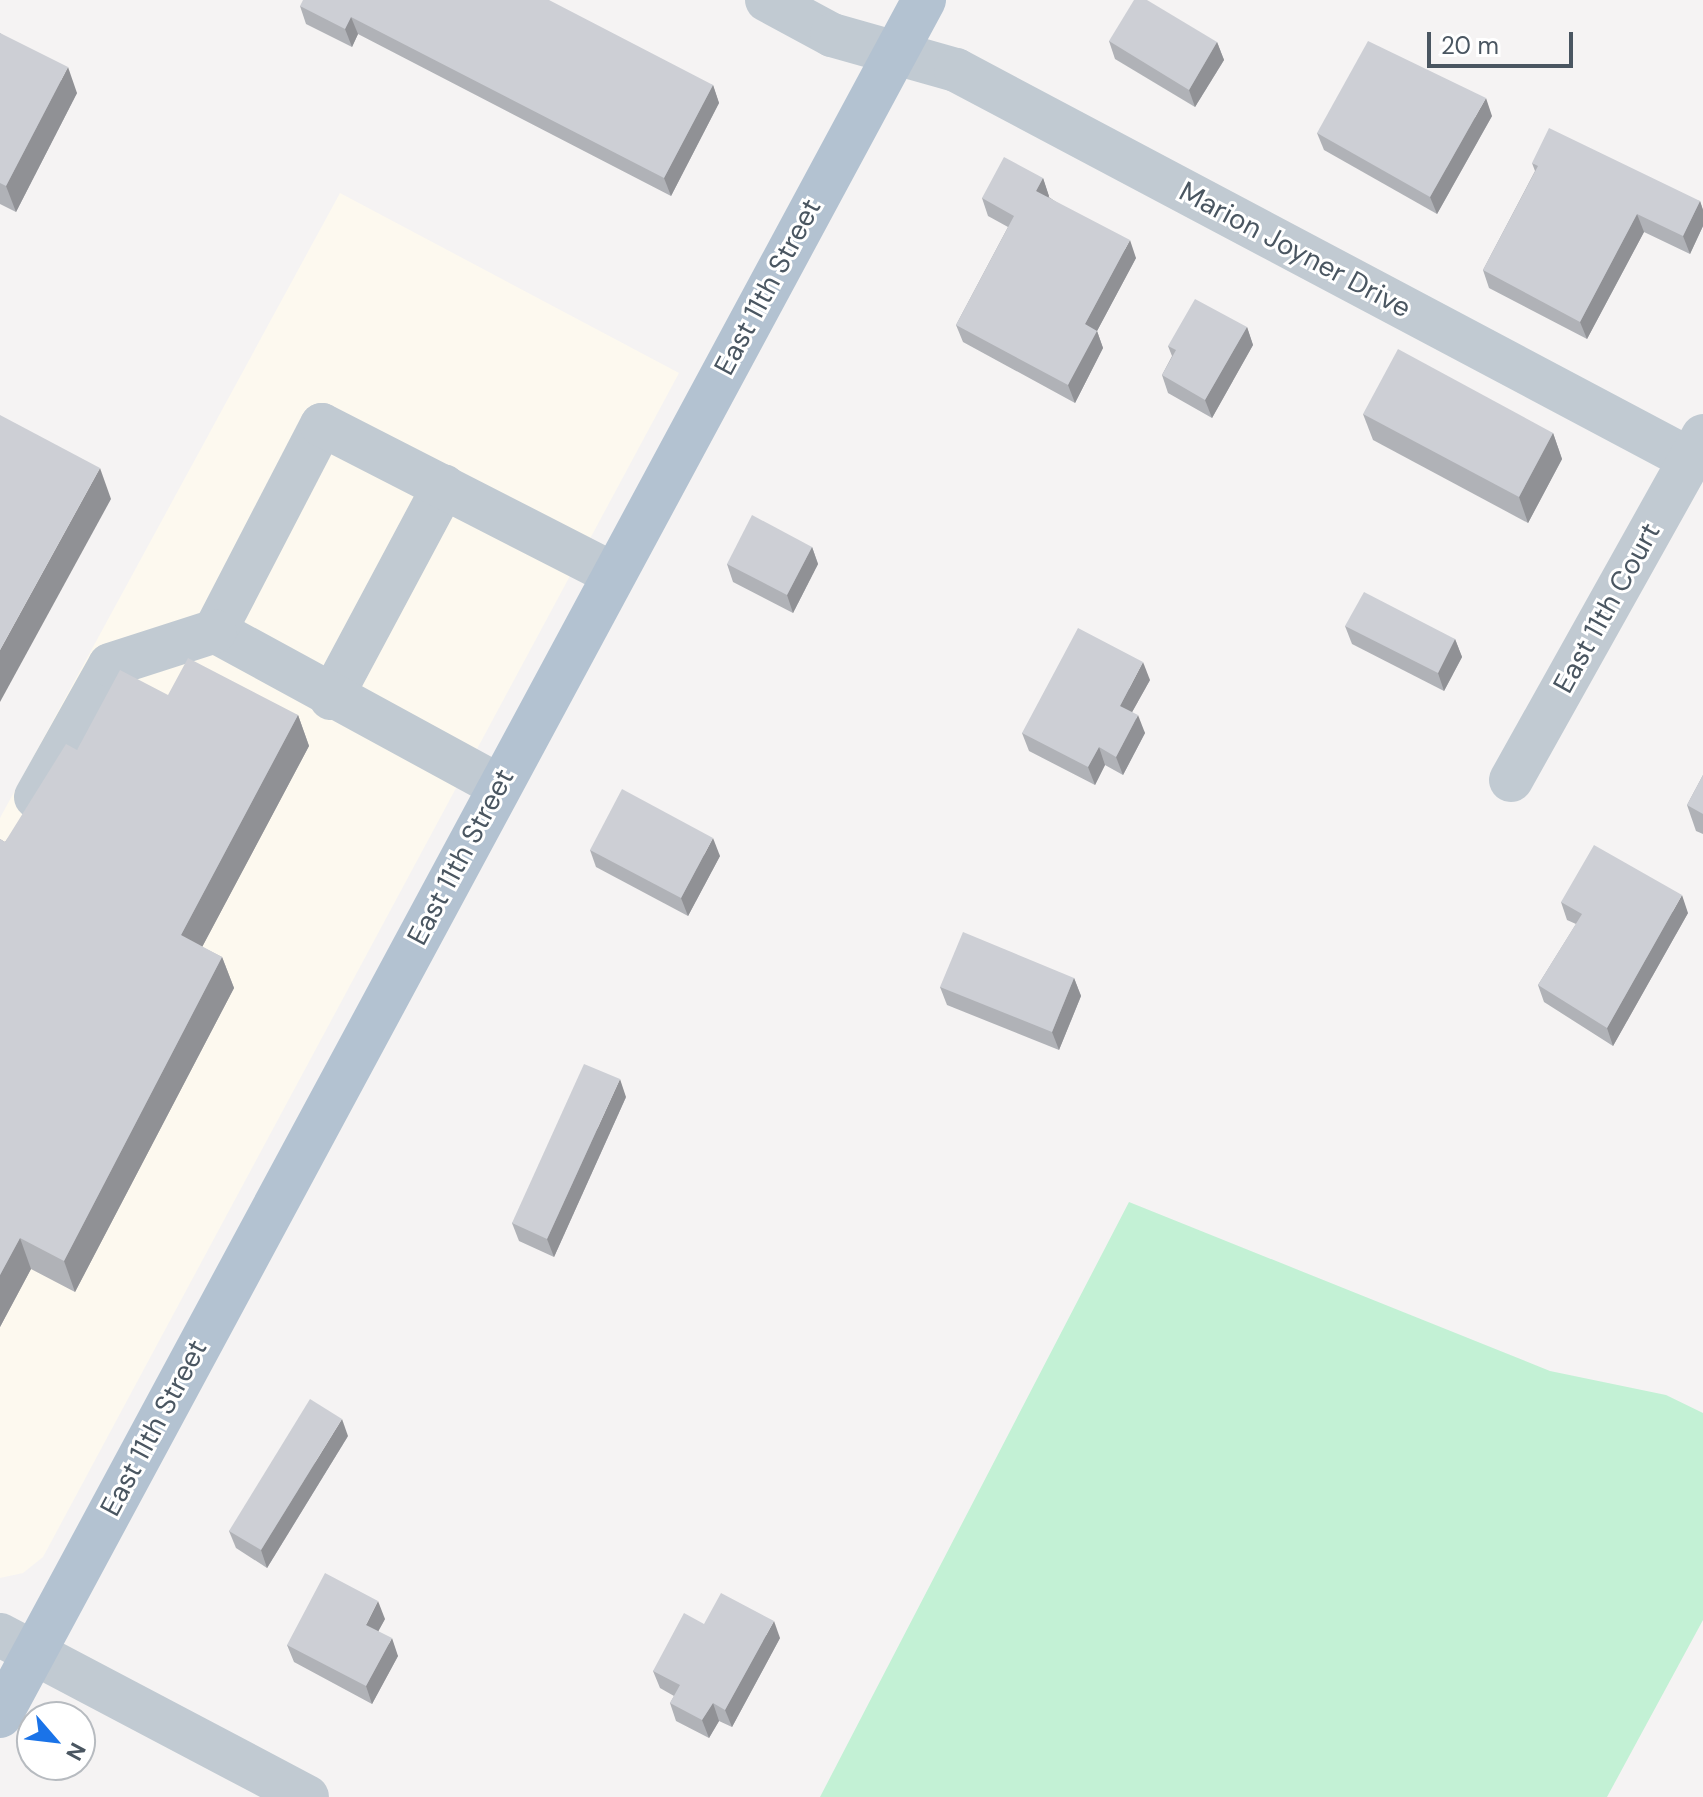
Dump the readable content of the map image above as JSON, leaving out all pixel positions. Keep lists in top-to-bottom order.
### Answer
{
  "streets": {
    "main road": ["East 11th Street"],
    "street": ["Marion Joyner Drive", "East 11th Court"]
  },
  "crossings": [
    ["Marion Joyner Drive", "East 11th Street"],
    ["Marion Joyner Drive", "East 11th Court"]
  ],
  "scale_bar": "20 m",
  "north": "bottom right"
}
